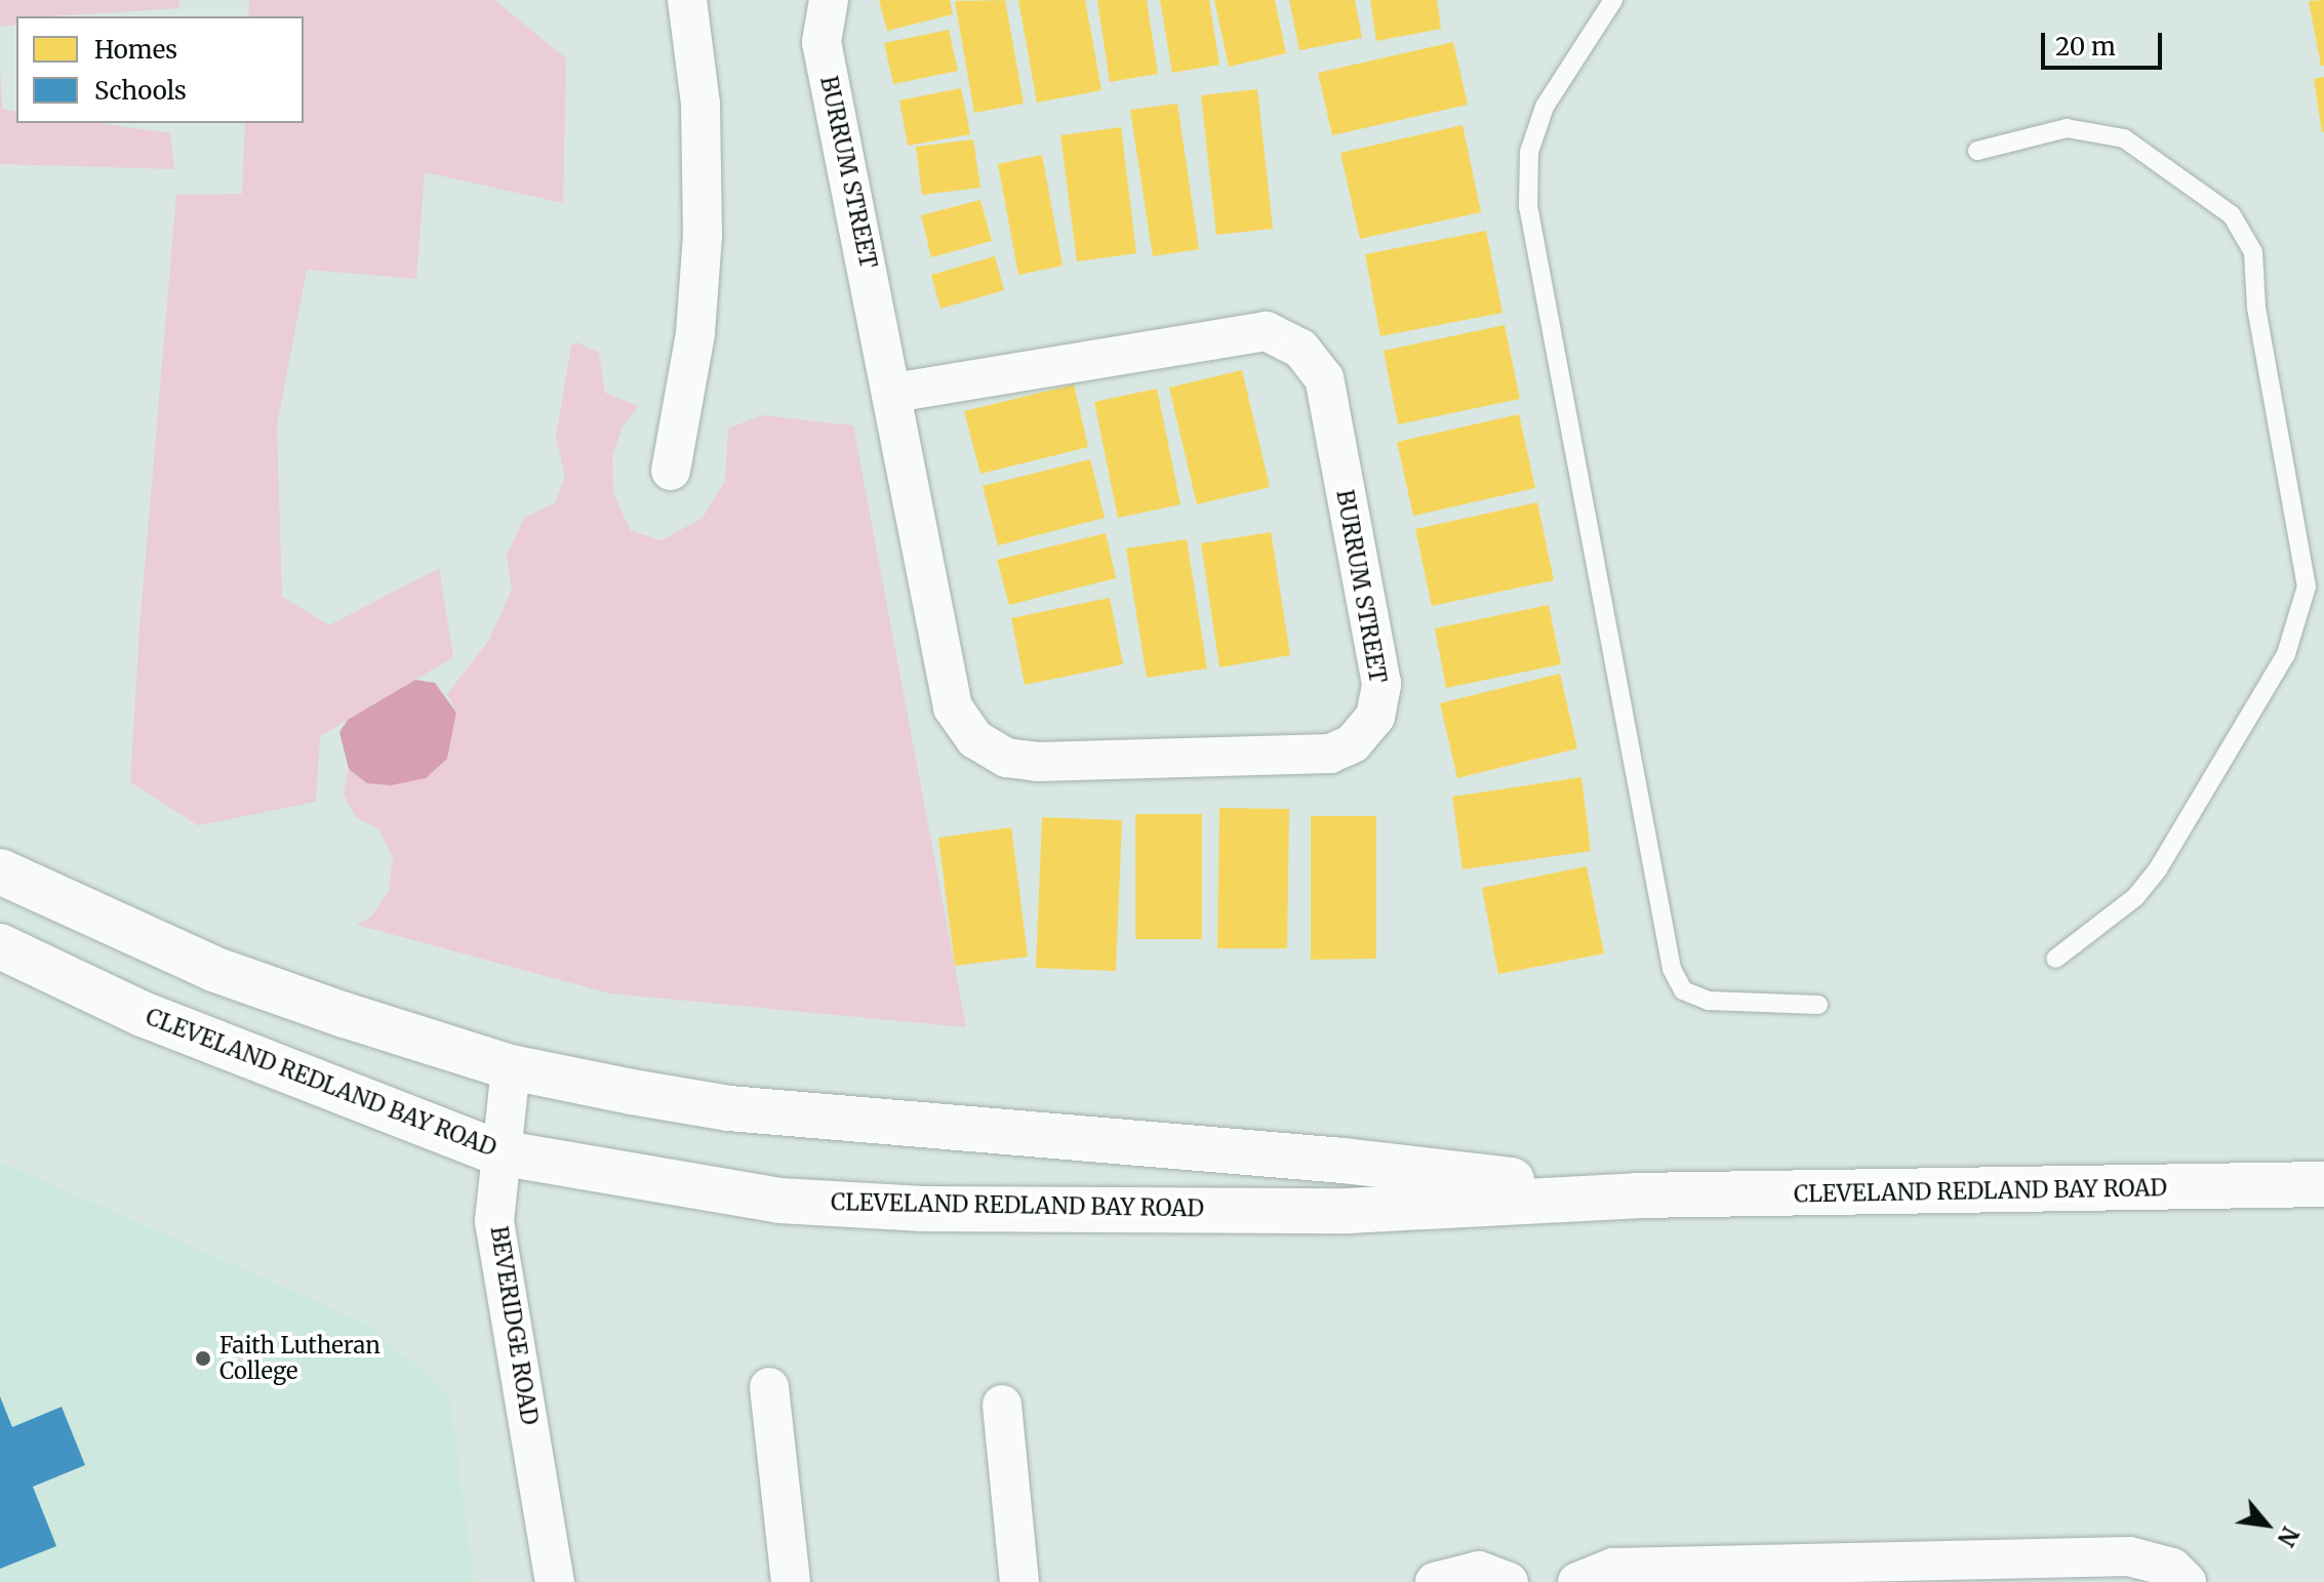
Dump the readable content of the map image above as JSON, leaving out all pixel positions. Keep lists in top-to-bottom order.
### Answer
{
  "streets": {
    "highway": ["CLEVELAND REDLAND BAY ROAD"],
    "street": ["BURRUM STREET", "BEVERIDGE ROAD"]
  },
  "crossings": [
    ["CLEVELAND REDLAND BAY ROAD", "BEVERIDGE ROAD"]
  ],
  "places": ["Faith Lutheran College"],
  "legend": ["Homes", "Schools"],
  "scale_bar": "20 m",
  "north": "bottom right"
}
